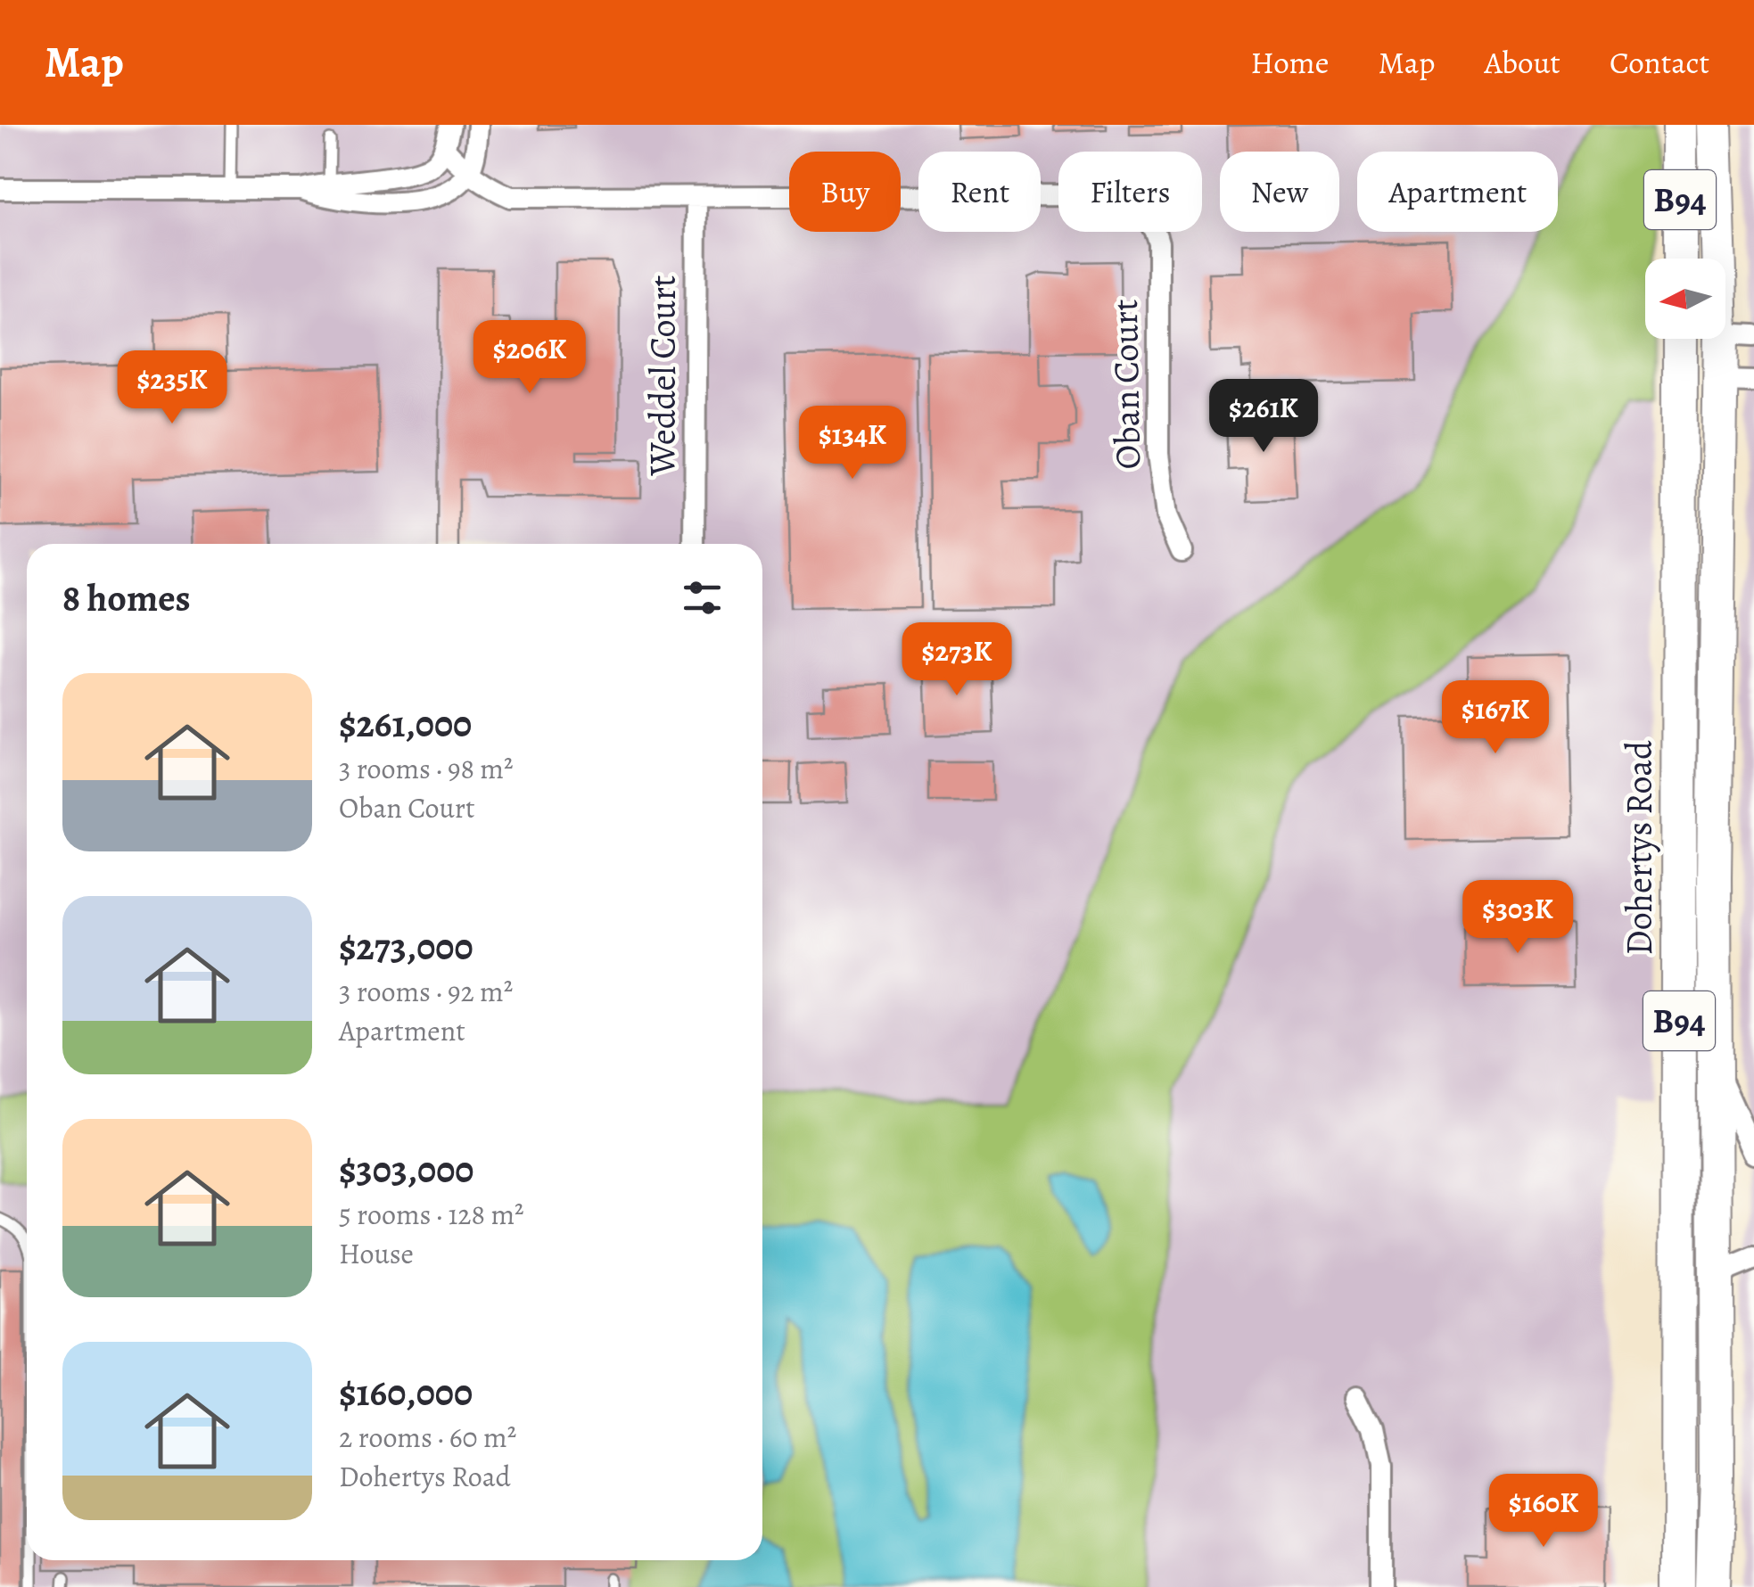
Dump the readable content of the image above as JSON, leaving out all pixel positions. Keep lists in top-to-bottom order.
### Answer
{
  "streets": {
    "main road": ["B94", "Dohertys Road"],
    "street": ["Weddel Court", "Oban Court"]
  },
  "crossings": [
    ["Weddel Court", "Oban Court"]
  ],
  "north": "left",
  "page": {
    "header": "Map",
    "nav": [
      "Home",
      "Map",
      "About",
      "Contact"
    ],
    "chip": [
      "Buy",
      "Rent",
      "Filters",
      "New",
      "Apartment"
    ],
    "price": [
      "$206K",
      "$235K",
      "$261K",
      "$134K",
      "$273K",
      "$167K",
      "$303K",
      "$160K"
    ],
    "heading": "8 homes",
    "list": [
      {
        "name": "$261,000",
        "note": "3 rooms · 98 m² · Oban Court"
      },
      {
        "name": "$273,000",
        "note": "3 rooms · 92 m² · Apartment"
      },
      {
        "name": "$303,000",
        "note": "5 rooms · 128 m² · House"
      },
      {
        "name": "$160,000",
        "note": "2 rooms · 60 m² · Dohertys Road"
      }
    ]
  }
}
